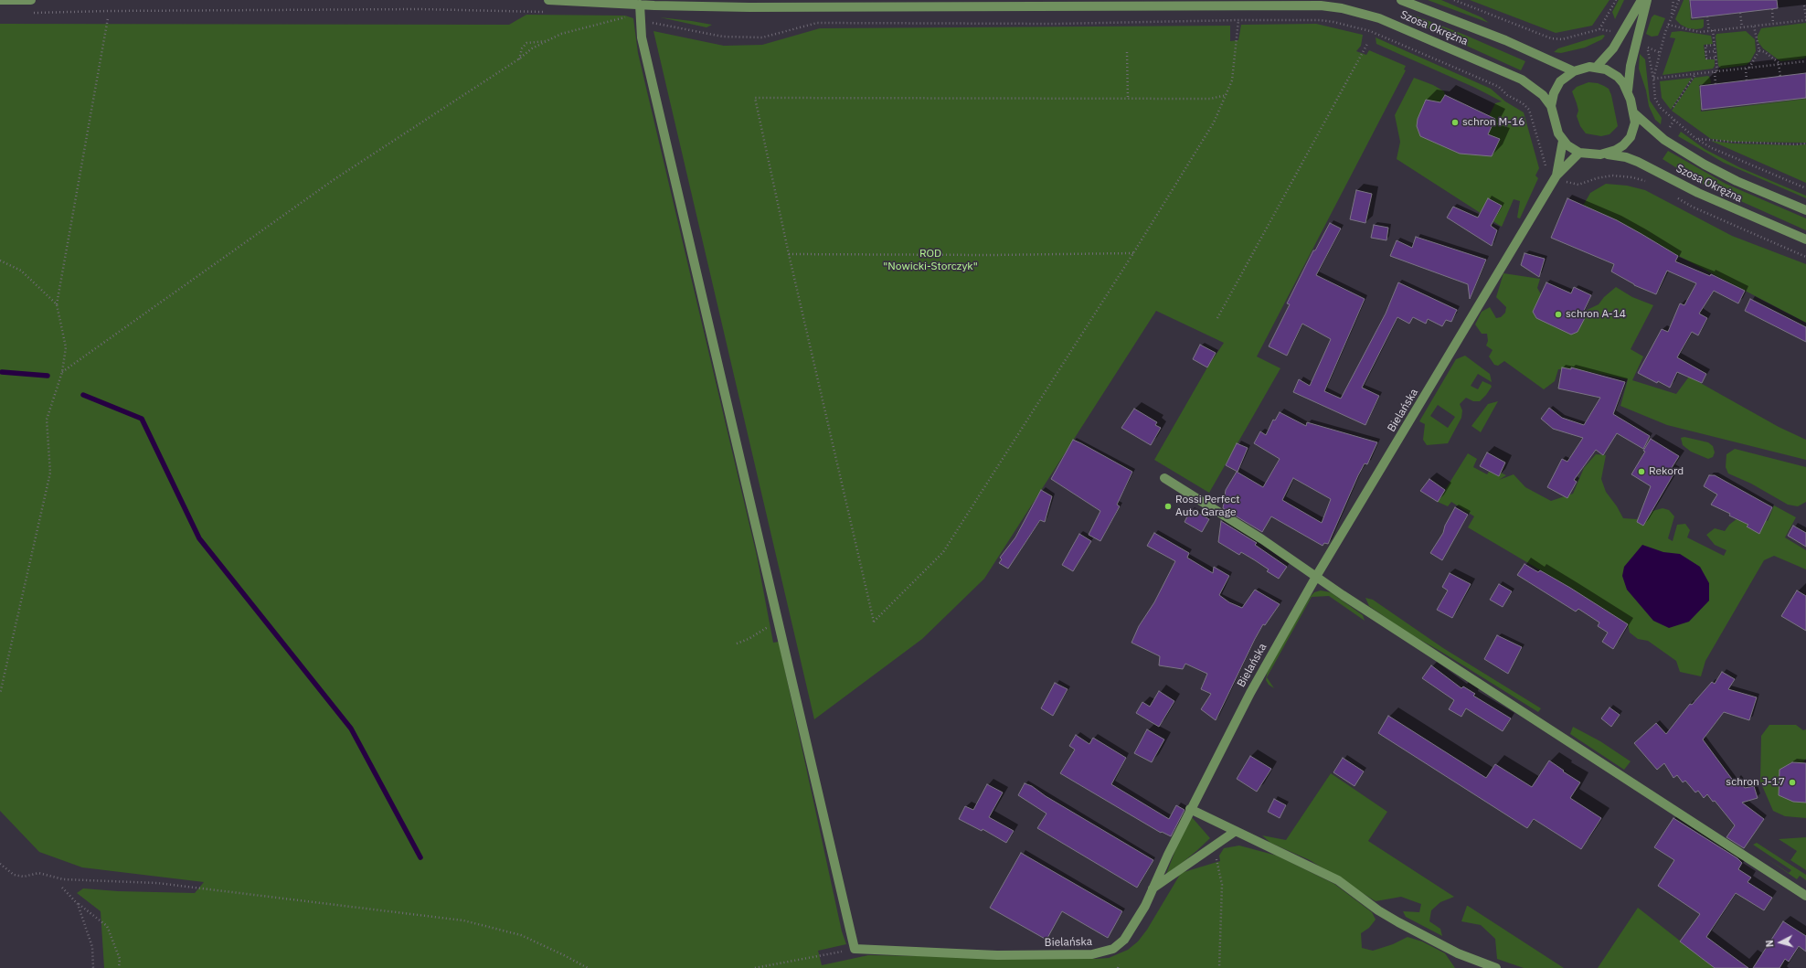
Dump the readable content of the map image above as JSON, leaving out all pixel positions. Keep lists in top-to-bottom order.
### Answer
{
  "streets": {
    "street": ["Szosa Okrężna", "Bielańska"]
  },
  "crossings": [
    ["Szosa Okrężna", "Bielańska"]
  ],
  "parks": ["ROD \"Nowicki-Storczyk\""],
  "places": [
    "schron M-16",
    "schron A-14",
    "Rekord",
    "Rossi Perfect Auto Garage",
    "schron J-17"
  ],
  "north": "left"
}
